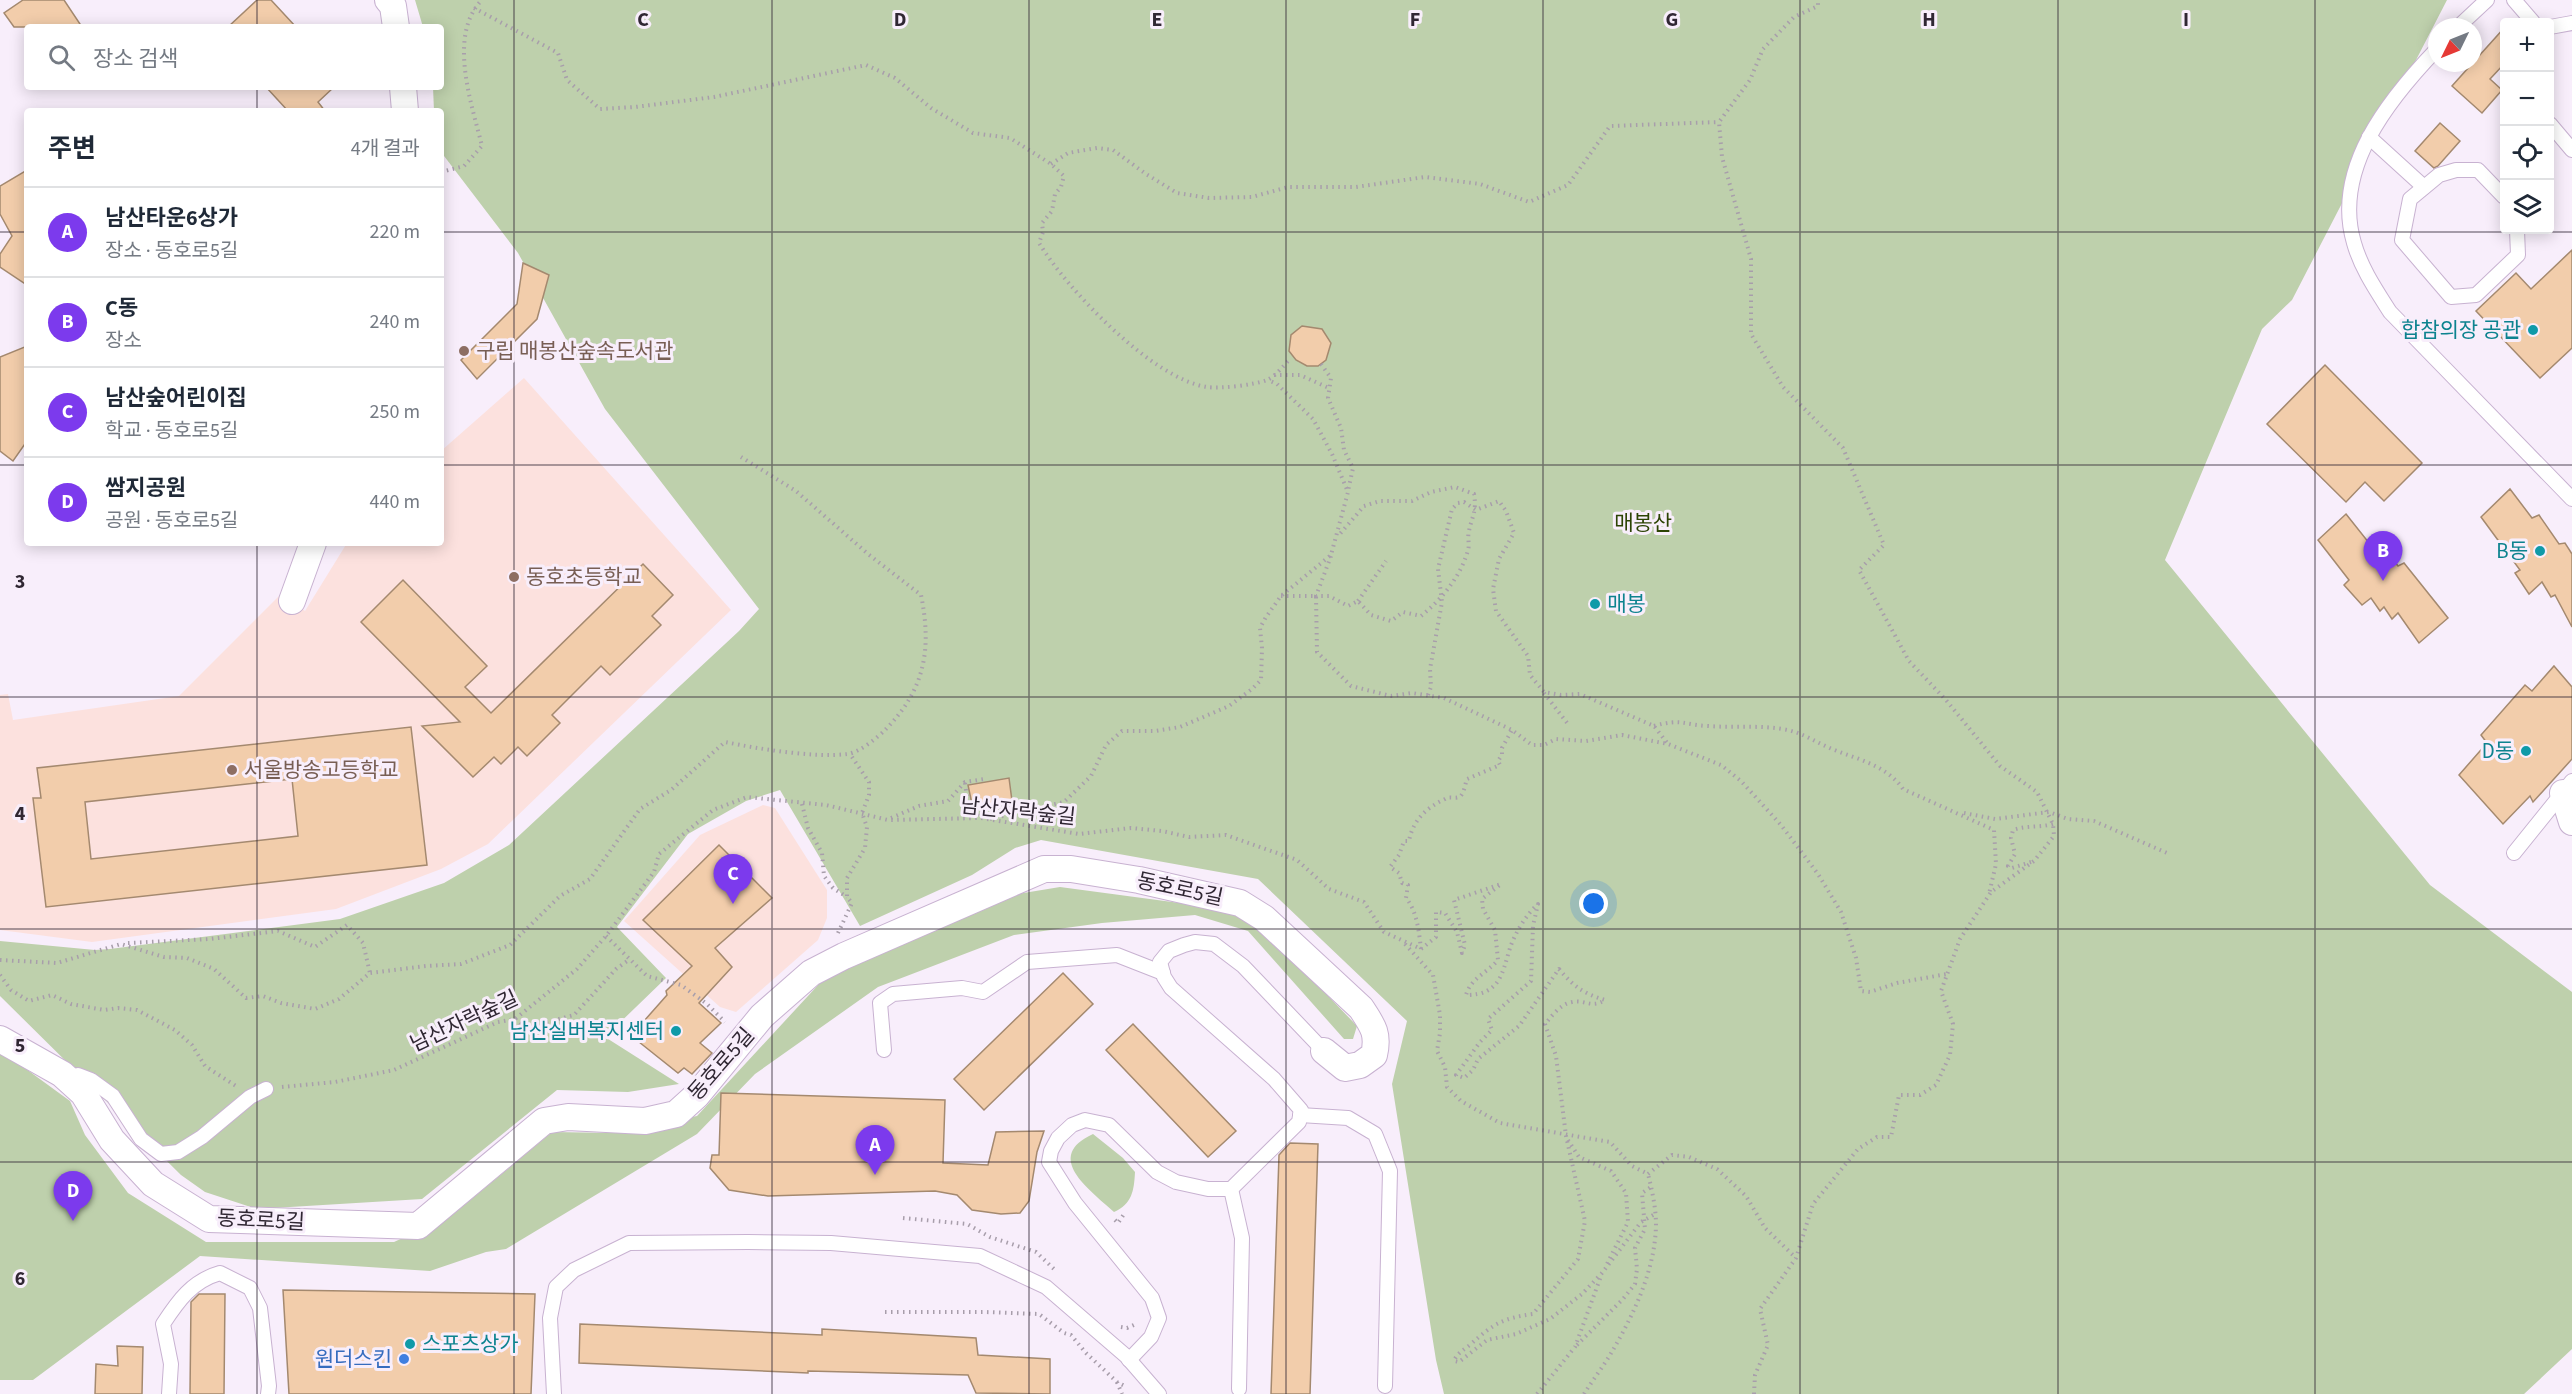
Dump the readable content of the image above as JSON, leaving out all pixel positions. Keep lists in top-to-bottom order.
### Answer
{
  "streets": {
    "street": ["동호로5길"],
    "path": ["남산자락숲길"]
  },
  "parks": ["매봉산"],
  "places": [
    "합참의장 공관",
    "구립 매봉산숲속도서관",
    "B동",
    "동호초등학교",
    "매봉",
    "D동",
    "서울방송고등학교",
    "남산실버복지센터",
    "스포츠상가",
    "원더스킨"
  ],
  "north": "bottom left",
  "page": {
    "map_buttons": ["+", "−"],
    "search": "장소 검색",
    "heading": ["주변", "4개 결과"],
    "list": [
      {
        "mark": "A",
        "name": "남산타운6상가",
        "note": "장소 · 동호로5길",
        "value": "220 m"
      },
      {
        "mark": "B",
        "name": "C동",
        "note": "장소",
        "value": "240 m"
      },
      {
        "mark": "C",
        "name": "남산숲어린이집",
        "note": "학교 · 동호로5길",
        "value": "250 m"
      },
      {
        "mark": "D",
        "name": "쌈지공원",
        "note": "공원 · 동호로5길",
        "value": "440 m"
      }
    ],
    "pins": [
      "B",
      "C",
      "A",
      "D"
    ]
  },
  "grid": {
    "columns": [
      "C",
      "D",
      "E",
      "F",
      "G",
      "H",
      "I"
    ],
    "rows": [
      "3",
      "4",
      "5",
      "6"
    ]
  }
}
